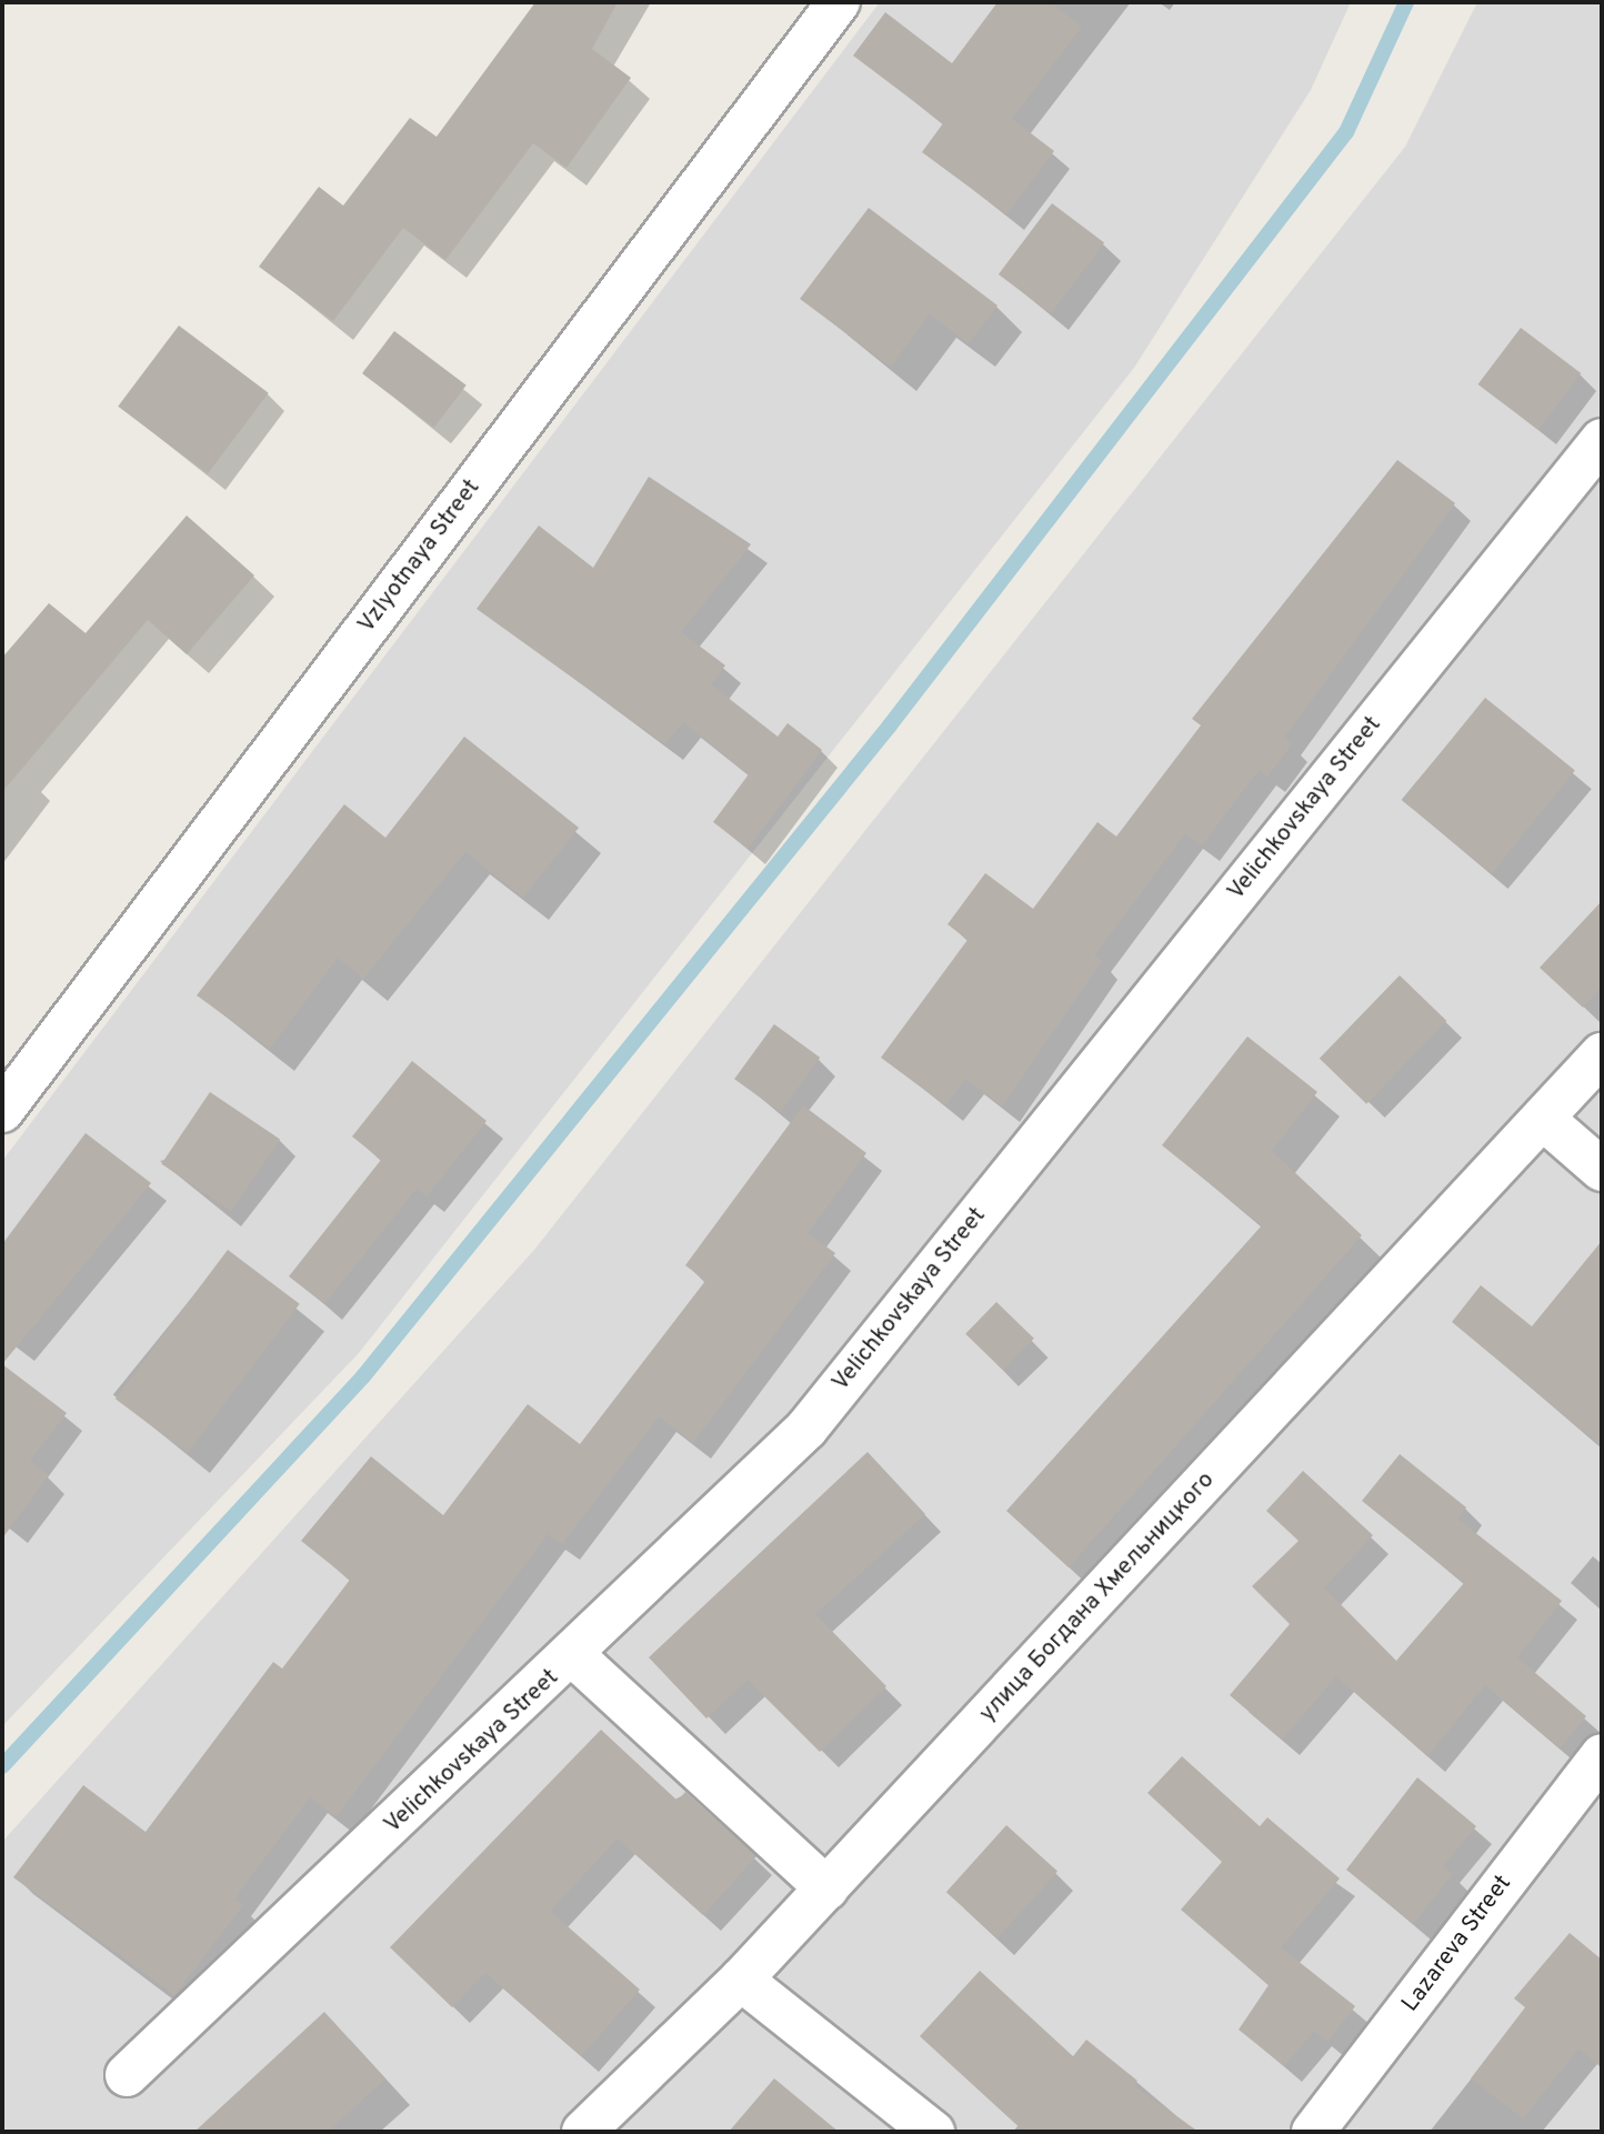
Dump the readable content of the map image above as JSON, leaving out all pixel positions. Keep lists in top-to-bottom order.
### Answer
{
  "streets": {
    "street": [
      "Vzlyotnaya Street",
      "Velichkovskaya Street",
      "улица Богдана Хмельницкого",
      "Lazareva Street"
    ]
  }
}
